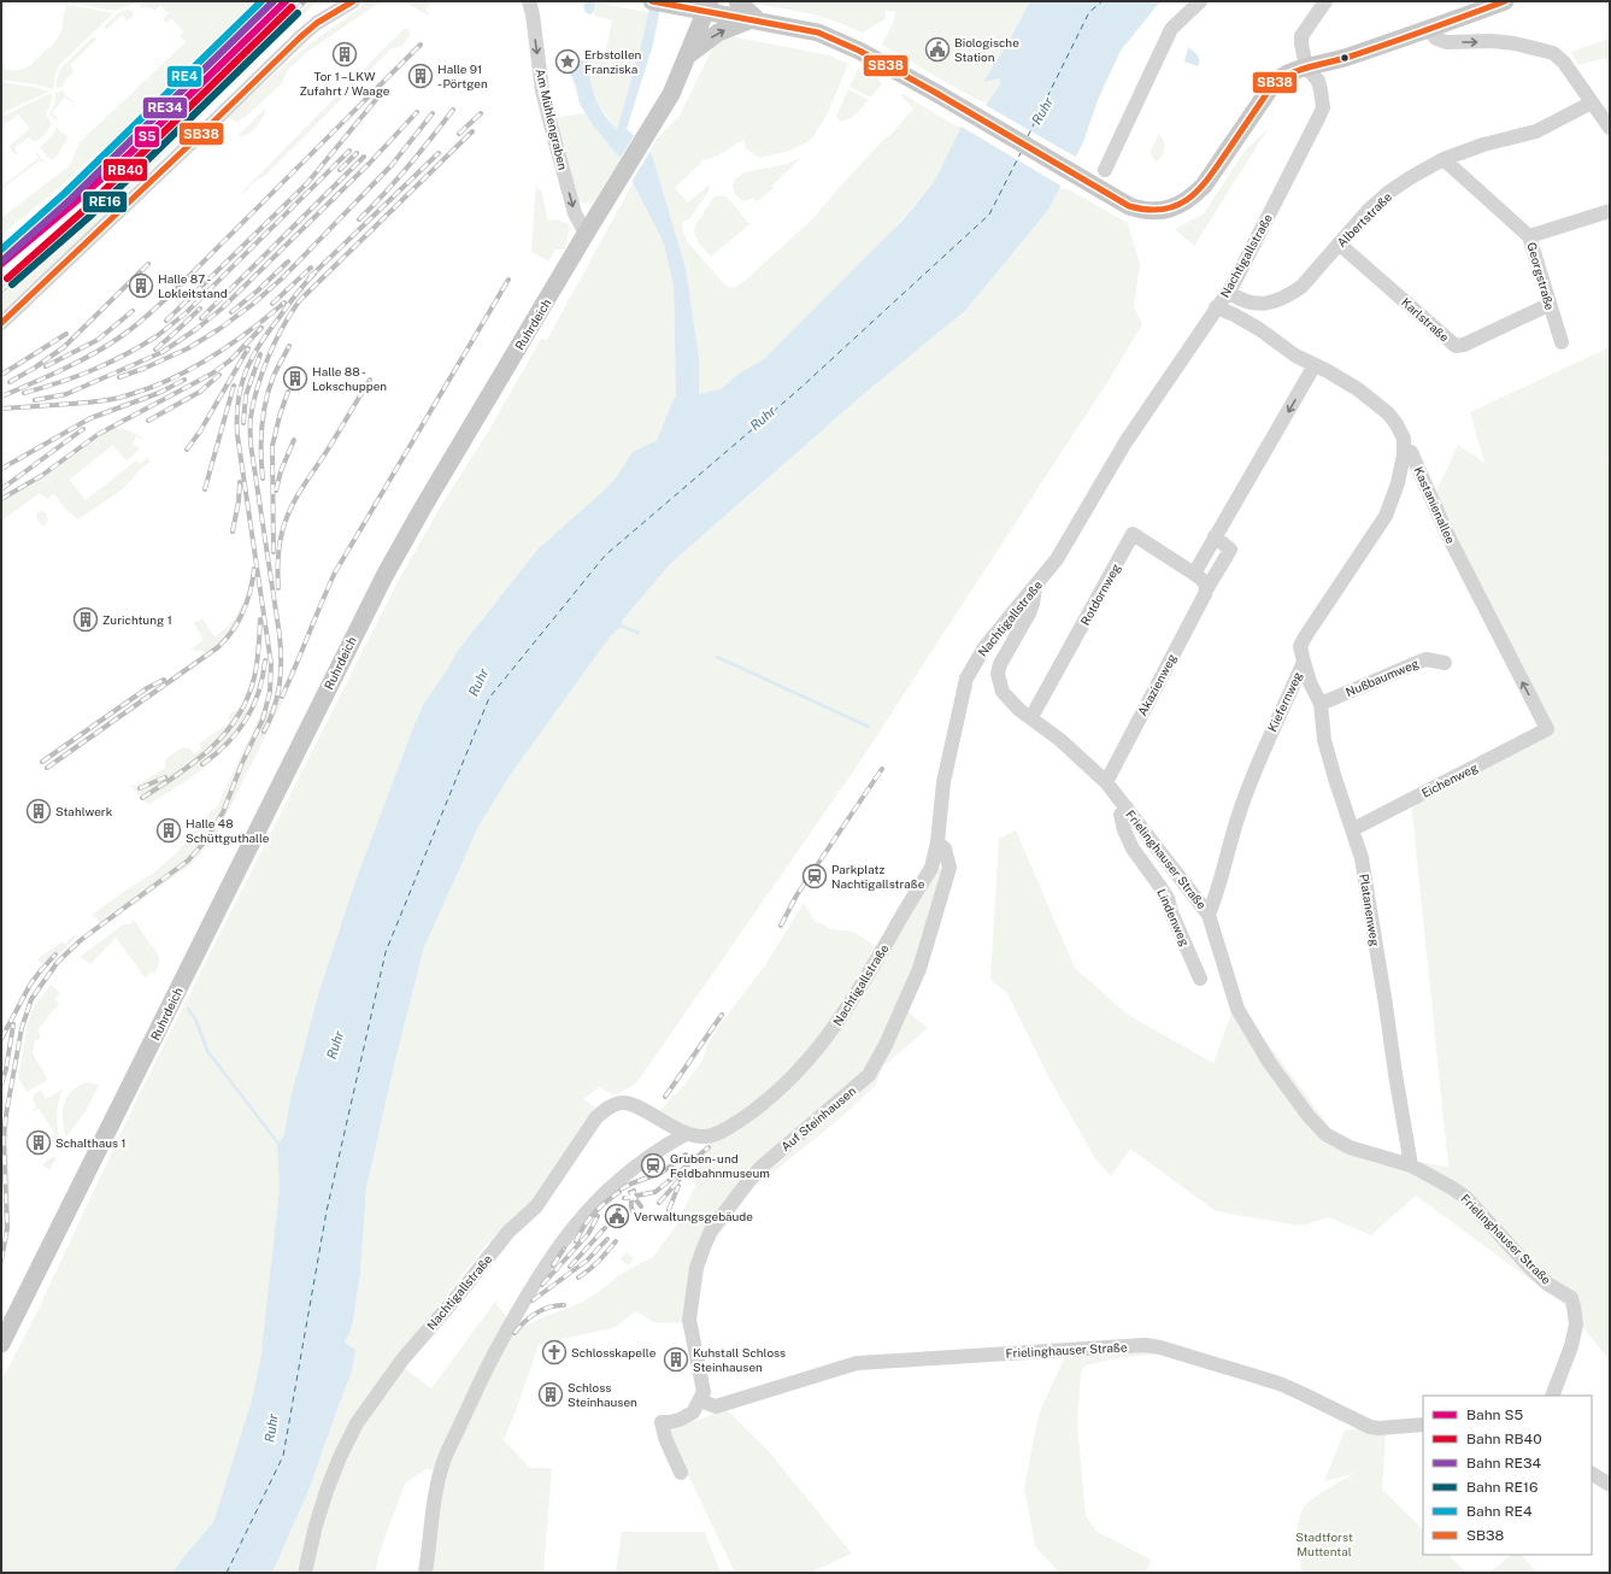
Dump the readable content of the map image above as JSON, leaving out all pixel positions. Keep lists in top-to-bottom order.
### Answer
{
  "streets": {
    "main road": ["Ruhrdeich"],
    "street": [
      "Am Mühlengraben",
      "Albertstraße",
      "Nachtigallstraße",
      "Georgstraße",
      "Karlstraße",
      "Kastanienallee",
      "Rotdornweg",
      "Nußbaumweg",
      "Akazienweg",
      "Kiefernweg",
      "Eichenweg",
      "Frielinghauser Straße",
      "Platanenweg",
      "Lindenweg",
      "Auf Steinhausen"
    ]
  },
  "crossings": [
    ["Am Mühlengraben", "Ruhrdeich"],
    ["Albertstraße", "Nachtigallstraße"],
    ["Albertstraße", "Georgstraße"],
    ["Albertstraße", "Karlstraße"],
    ["Nachtigallstraße", "Kastanienallee"],
    ["Nachtigallstraße", "Frielinghauser Straße"],
    ["Nachtigallstraße", "Auf Steinhausen"],
    ["Georgstraße", "Karlstraße"],
    ["Kastanienallee", "Kiefernweg"],
    ["Kastanienallee", "Eichenweg"],
    ["Rotdornweg", "Frielinghauser Straße"],
    ["Nußbaumweg", "Platanenweg"],
    ["Akazienweg", "Frielinghauser Straße"],
    ["Kiefernweg", "Frielinghauser Straße"],
    ["Kiefernweg", "Platanenweg"],
    ["Eichenweg", "Platanenweg"],
    ["Frielinghauser Straße", "Platanenweg"],
    ["Frielinghauser Straße", "Lindenweg"],
    ["Frielinghauser Straße", "Auf Steinhausen"]
  ],
  "one_way": ["Am Mühlengraben", "Kastanienallee"],
  "water": ["Ruhr"],
  "parks": ["Stadtforst Muttental"],
  "places": {
    "public building": ["Biologische Station", "Verwaltungsgebäude"],
    "building": [
      "Tor 1 – LKW Zufahrt / Waage",
      "Halle 91 - Pörtgen",
      "Halle 87 - Lokleitstand",
      "Halle 88 - Lokschuppen",
      "Zurichtung 1",
      "Stahlwerk",
      "Halle 48 Schüttguthalle",
      "Schalthaus 1",
      "Kuhstall Schloss Steinhausen",
      "Schloss Steinhausen"
    ],
    "place": ["Erbstollen Franziska"],
    "station": ["Parkplatz Nachtigallstraße", "Gruben- und Feldbahnmuseum"],
    "church": ["Schlosskapelle"]
  },
  "lines": [
    "rail line S5",
    "rail line RE34",
    "rail line RE4",
    "transit line SB38",
    "rail line RB40",
    "rail line RE16"
  ],
  "legend": [
    "Bahn S5",
    "Bahn RB40",
    "Bahn RE34",
    "Bahn RE16",
    "Bahn RE4",
    "SB38"
  ]
}
